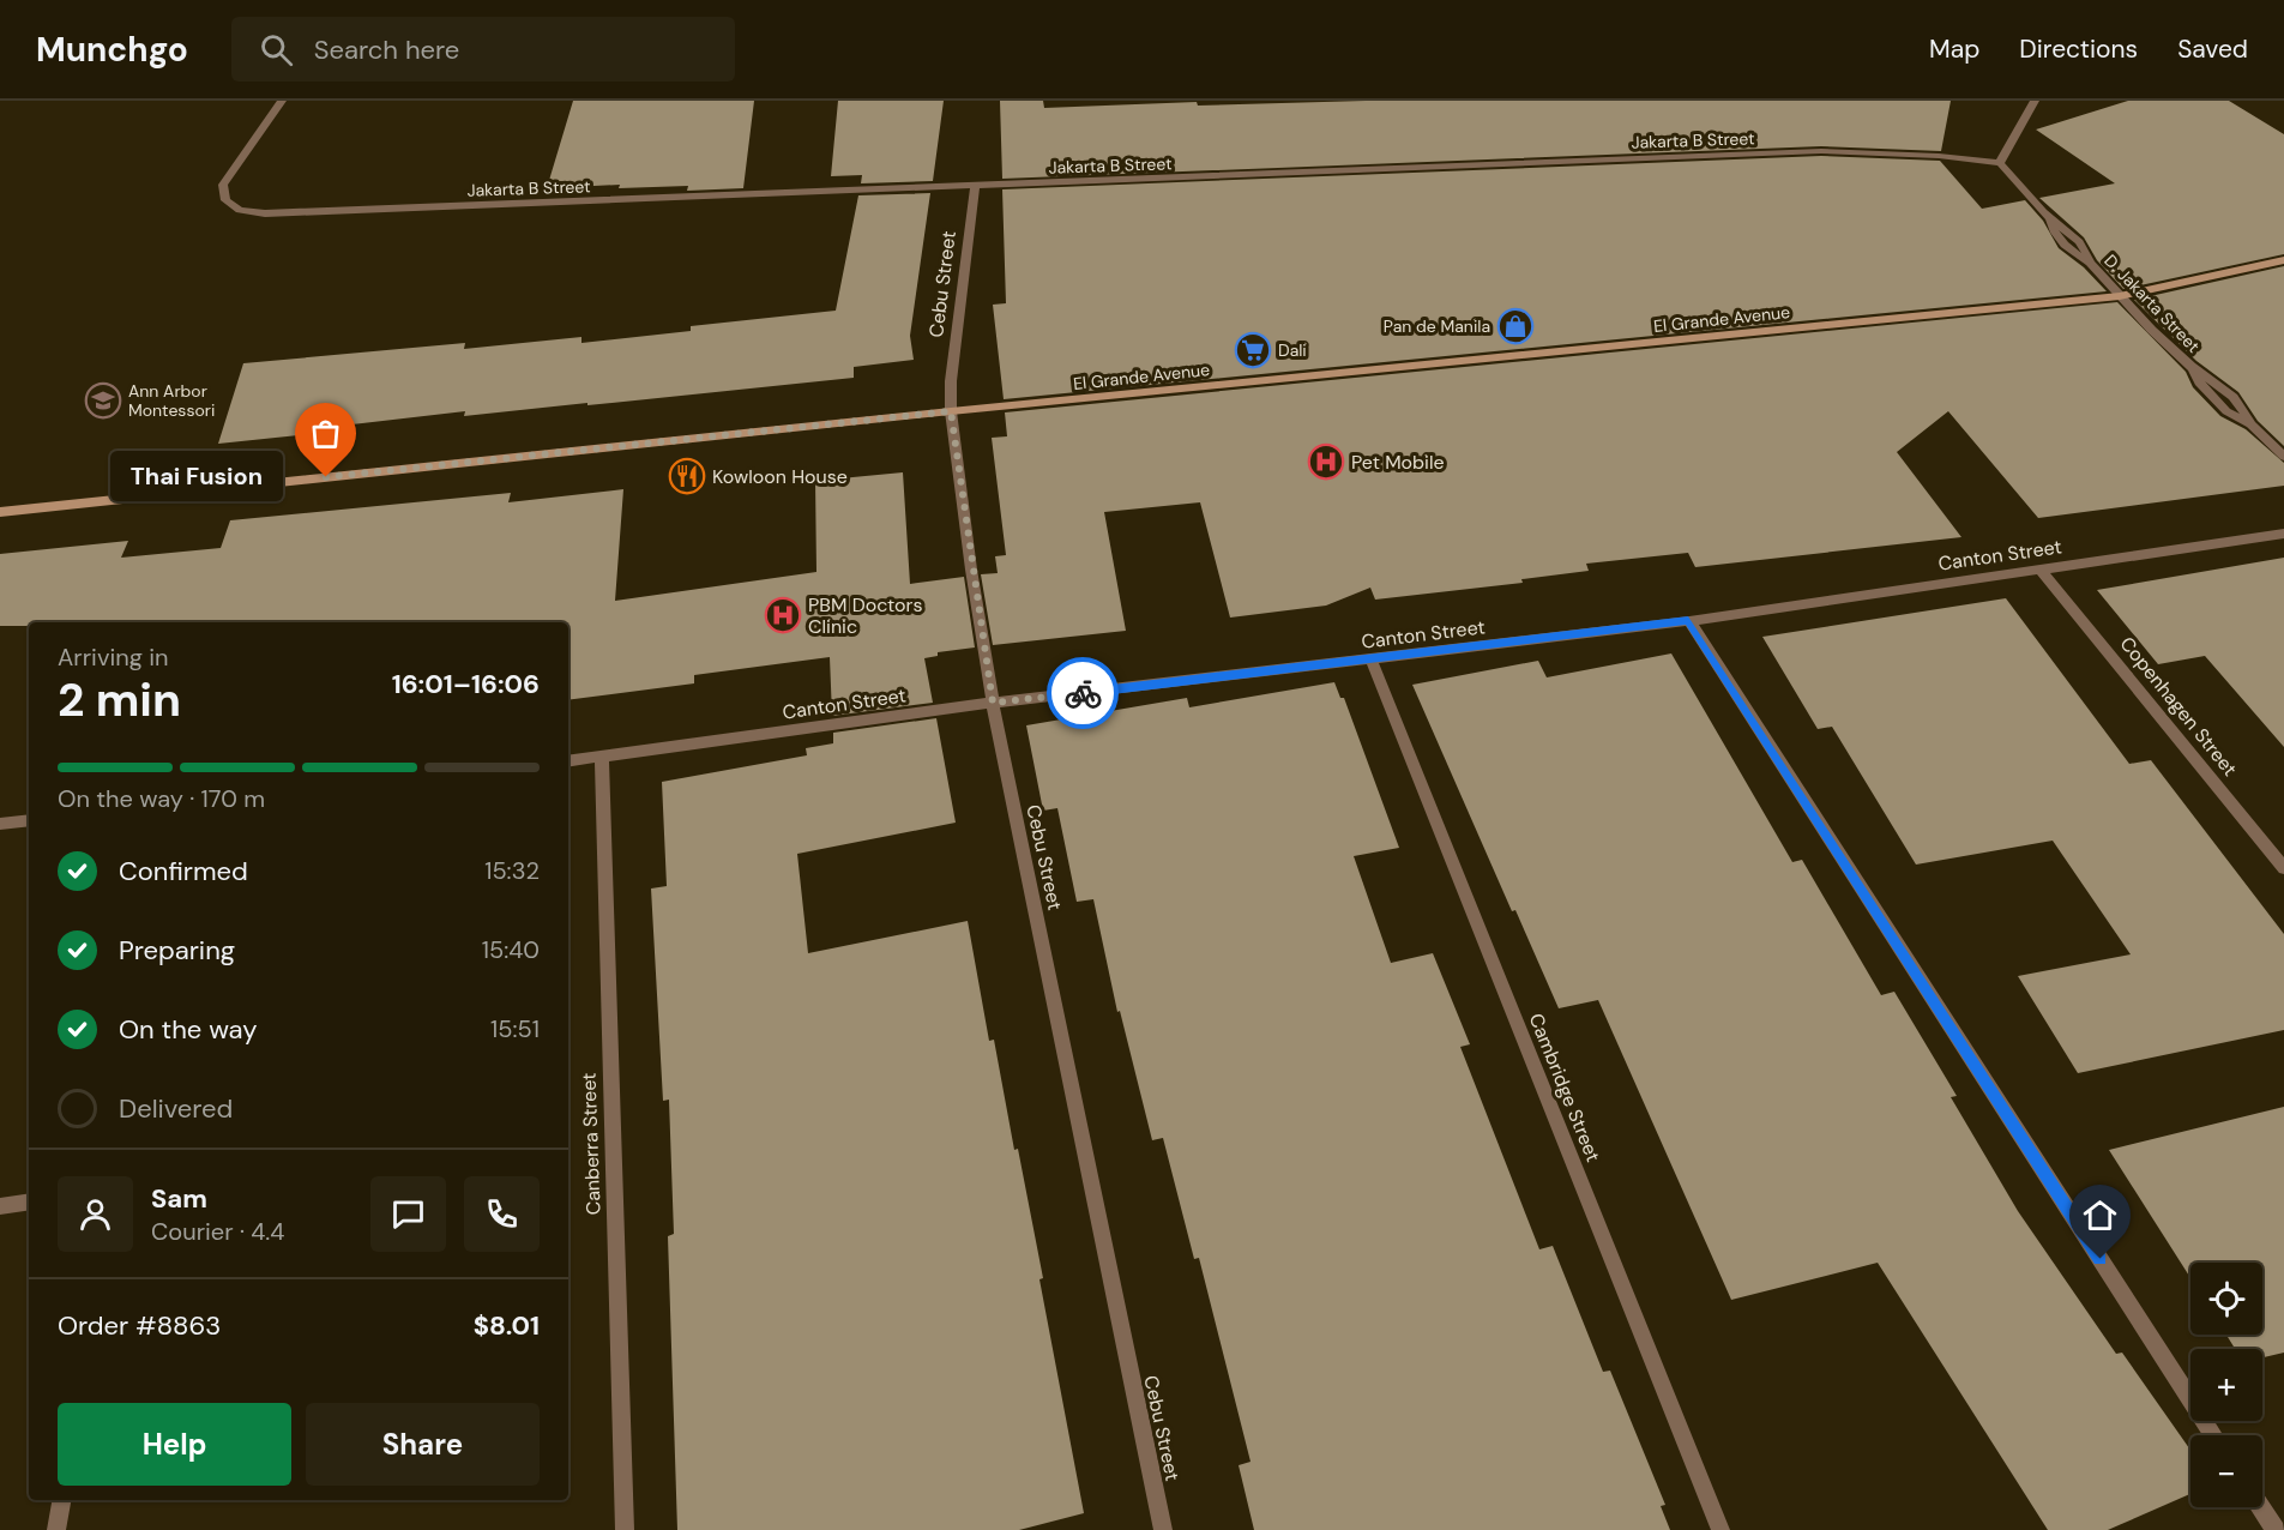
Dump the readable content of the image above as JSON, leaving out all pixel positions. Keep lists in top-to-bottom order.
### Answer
{
  "streets": {
    "street": [
      "Jakarta B Street",
      "Cebu Street",
      "D. Jakarta Street",
      "El Grande Avenue",
      "Canton Street",
      "Copenhagen Street",
      "Cambridge Street",
      "Canberra Street"
    ]
  },
  "crossings": [
    ["Jakarta B Street", "Cebu Street"],
    ["Jakarta B Street", "D. Jakarta Street"],
    ["Cebu Street", "El Grande Avenue"],
    ["Cebu Street", "Canton Street"],
    ["D. Jakarta Street", "El Grande Avenue"],
    ["Canton Street", "Copenhagen Street"],
    ["Canton Street", "Cambridge Street"],
    ["Canton Street", "Canberra Street"]
  ],
  "places": {
    "shop": ["Pan de Manila"],
    "supermarket": ["Dali"],
    "school or university": ["Ann Arbor Montessori"],
    "hospital": ["Pet Mobile", "PBM Doctors Clinic"],
    "restaurant": ["Kowloon House"],
    "other": ["Thai Fusion"]
  },
  "page": {
    "header": "Munchgo",
    "search": "Search here",
    "nav": ["Map", "Directions", "Saved"],
    "bubble": "Thai Fusion",
    "heading": ["2 min", "Arriving in", "16:01–16:06"],
    "panel": [
      "Sam",
      "Courier · 4.4",
      "Order #8863",
      "$8.01"
    ],
    "bar": "On the way · 170 m",
    "list": [
      ["Confirmed", "15:32"],
      ["Preparing", "15:40"],
      ["On the way", "15:51"],
      "Delivered"
    ],
    "map_buttons": ["+", "−"],
    "buttons": ["Help", "Share"]
  }
}
